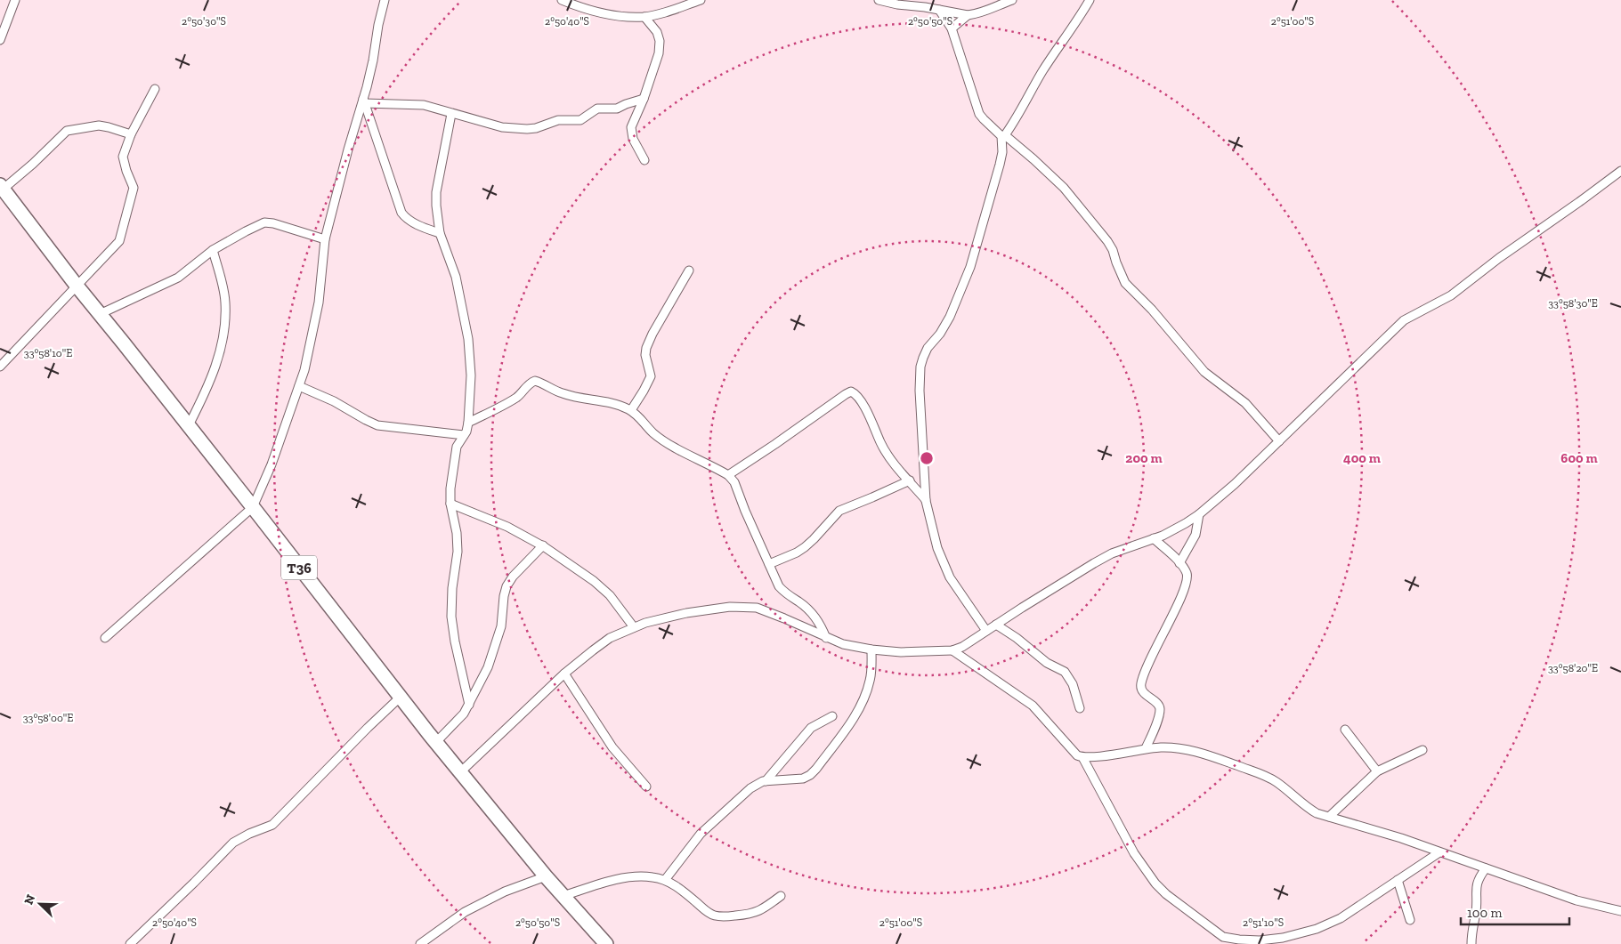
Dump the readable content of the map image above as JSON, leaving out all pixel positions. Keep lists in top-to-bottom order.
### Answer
{
  "streets": {
    "highway": ["T36"]
  },
  "scale_bar": "100 m",
  "north": "top left",
  "coordinates": [
    "2°50'30\"S",
    "2°50'40\"S",
    "2°50'50\"S",
    "2°51'00\"S",
    "33°58'30\"E",
    "33°58'10\"E",
    "33°58'20\"E",
    "33°58'00\"E",
    "2°51'10\"S"
  ],
  "rings": ["200 m", "400 m", "600 m"]
}
